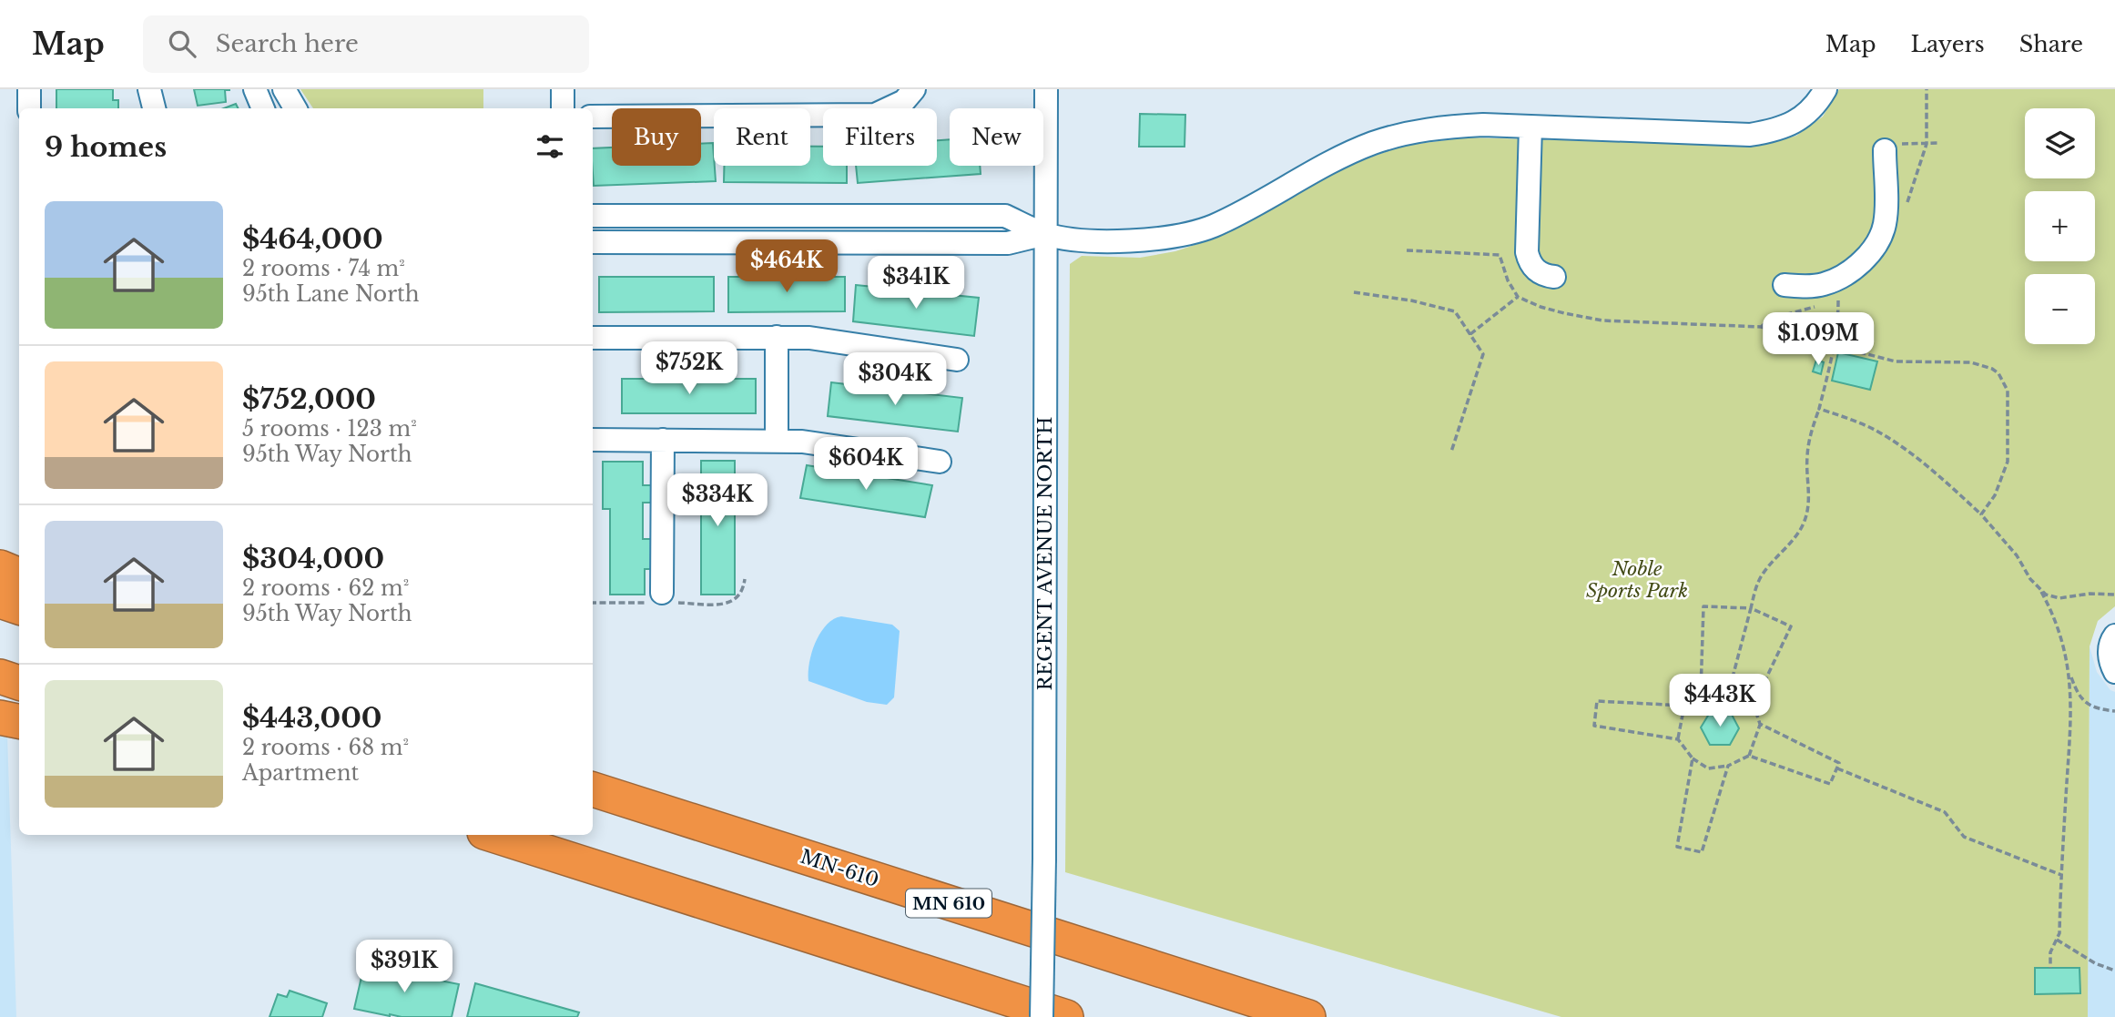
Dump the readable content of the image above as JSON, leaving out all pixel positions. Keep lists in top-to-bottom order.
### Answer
{
  "streets": {
    "highway": ["MN-610", "MN 610"],
    "street": ["REGENT AVENUE NORTH"]
  },
  "parks": ["Noble Sports Park"],
  "page": {
    "header": "Map",
    "search": "Search here",
    "nav": ["Map", "Layers", "Share"],
    "map_buttons": ["+", "−"],
    "chip": [
      "Buy",
      "Rent",
      "Filters",
      "New"
    ],
    "heading": "9 homes",
    "list": [
      {
        "name": "$464,000",
        "note": "2 rooms · 74 m² · 95th Lane North"
      },
      {
        "name": "$752,000",
        "note": "5 rooms · 123 m² · 95th Way North"
      },
      {
        "name": "$304,000",
        "note": "2 rooms · 62 m² · 95th Way North"
      },
      {
        "name": "$443,000",
        "note": "2 rooms · 68 m² · Apartment"
      }
    ],
    "price": [
      "$464K",
      "$341K",
      "$1.09M",
      "$752K",
      "$304K",
      "$604K",
      "$334K",
      "$443K",
      "$391K"
    ]
  }
}
